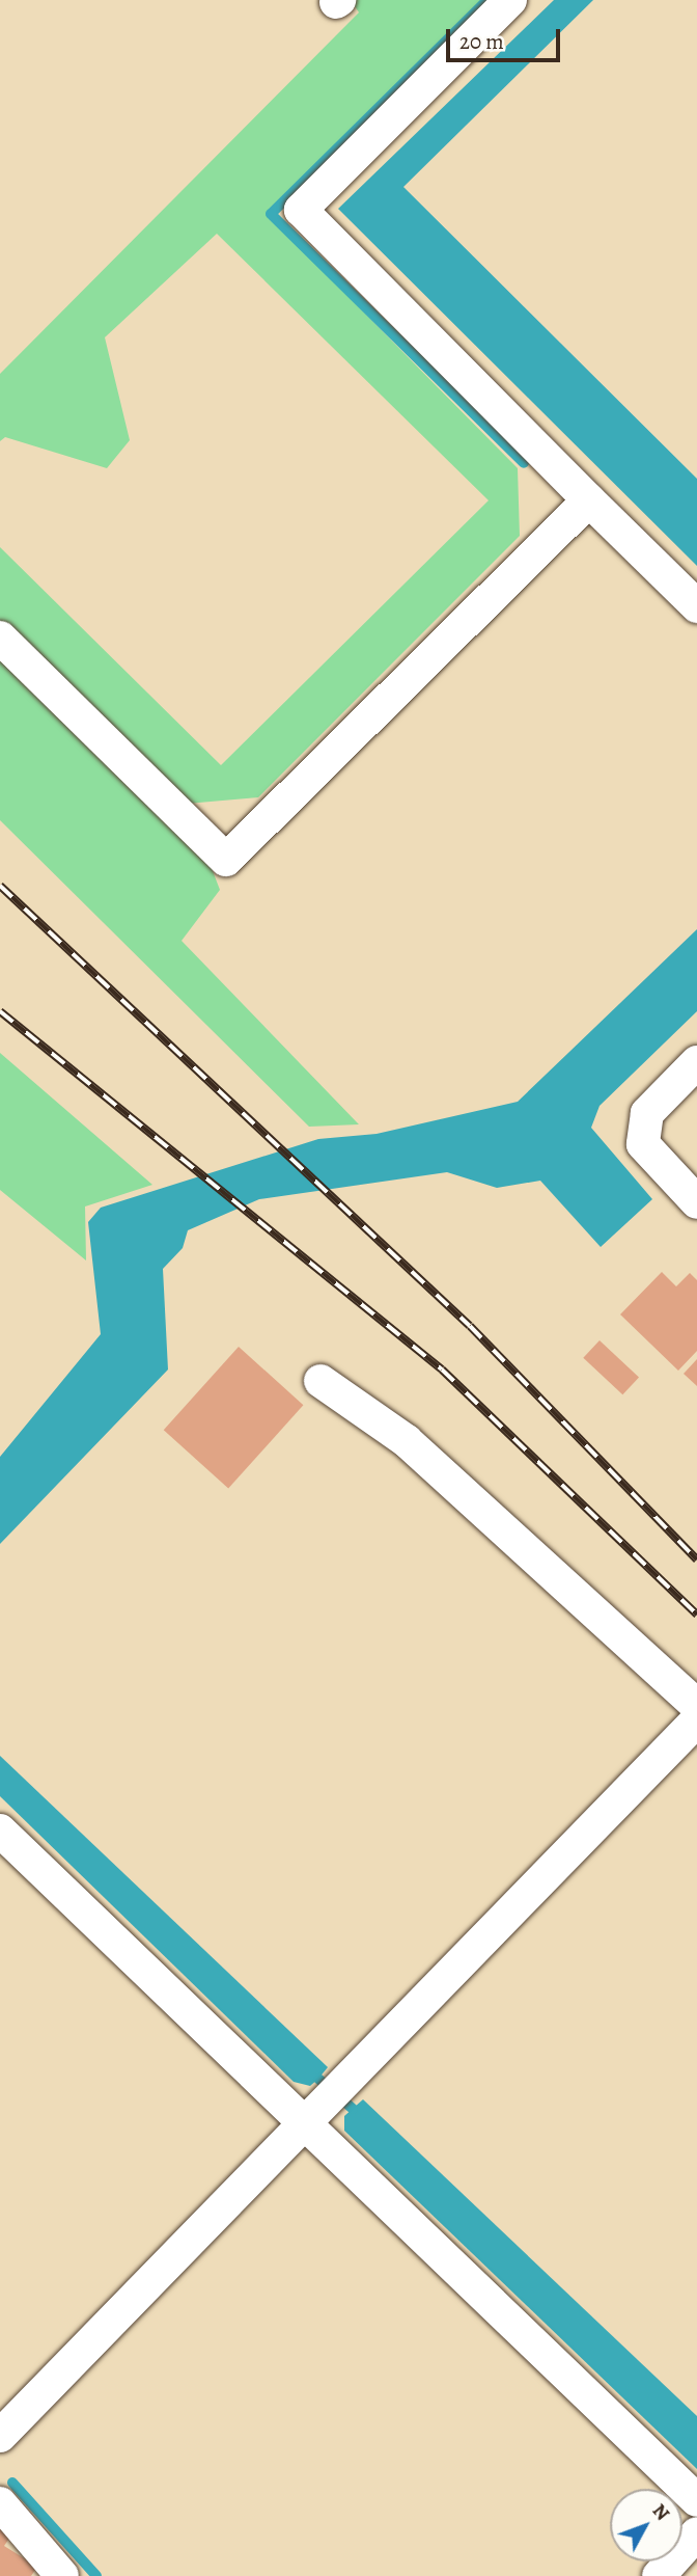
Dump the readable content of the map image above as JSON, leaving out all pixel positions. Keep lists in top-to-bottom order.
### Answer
{
  "scale_bar": "20 m",
  "north": "top right"
}
